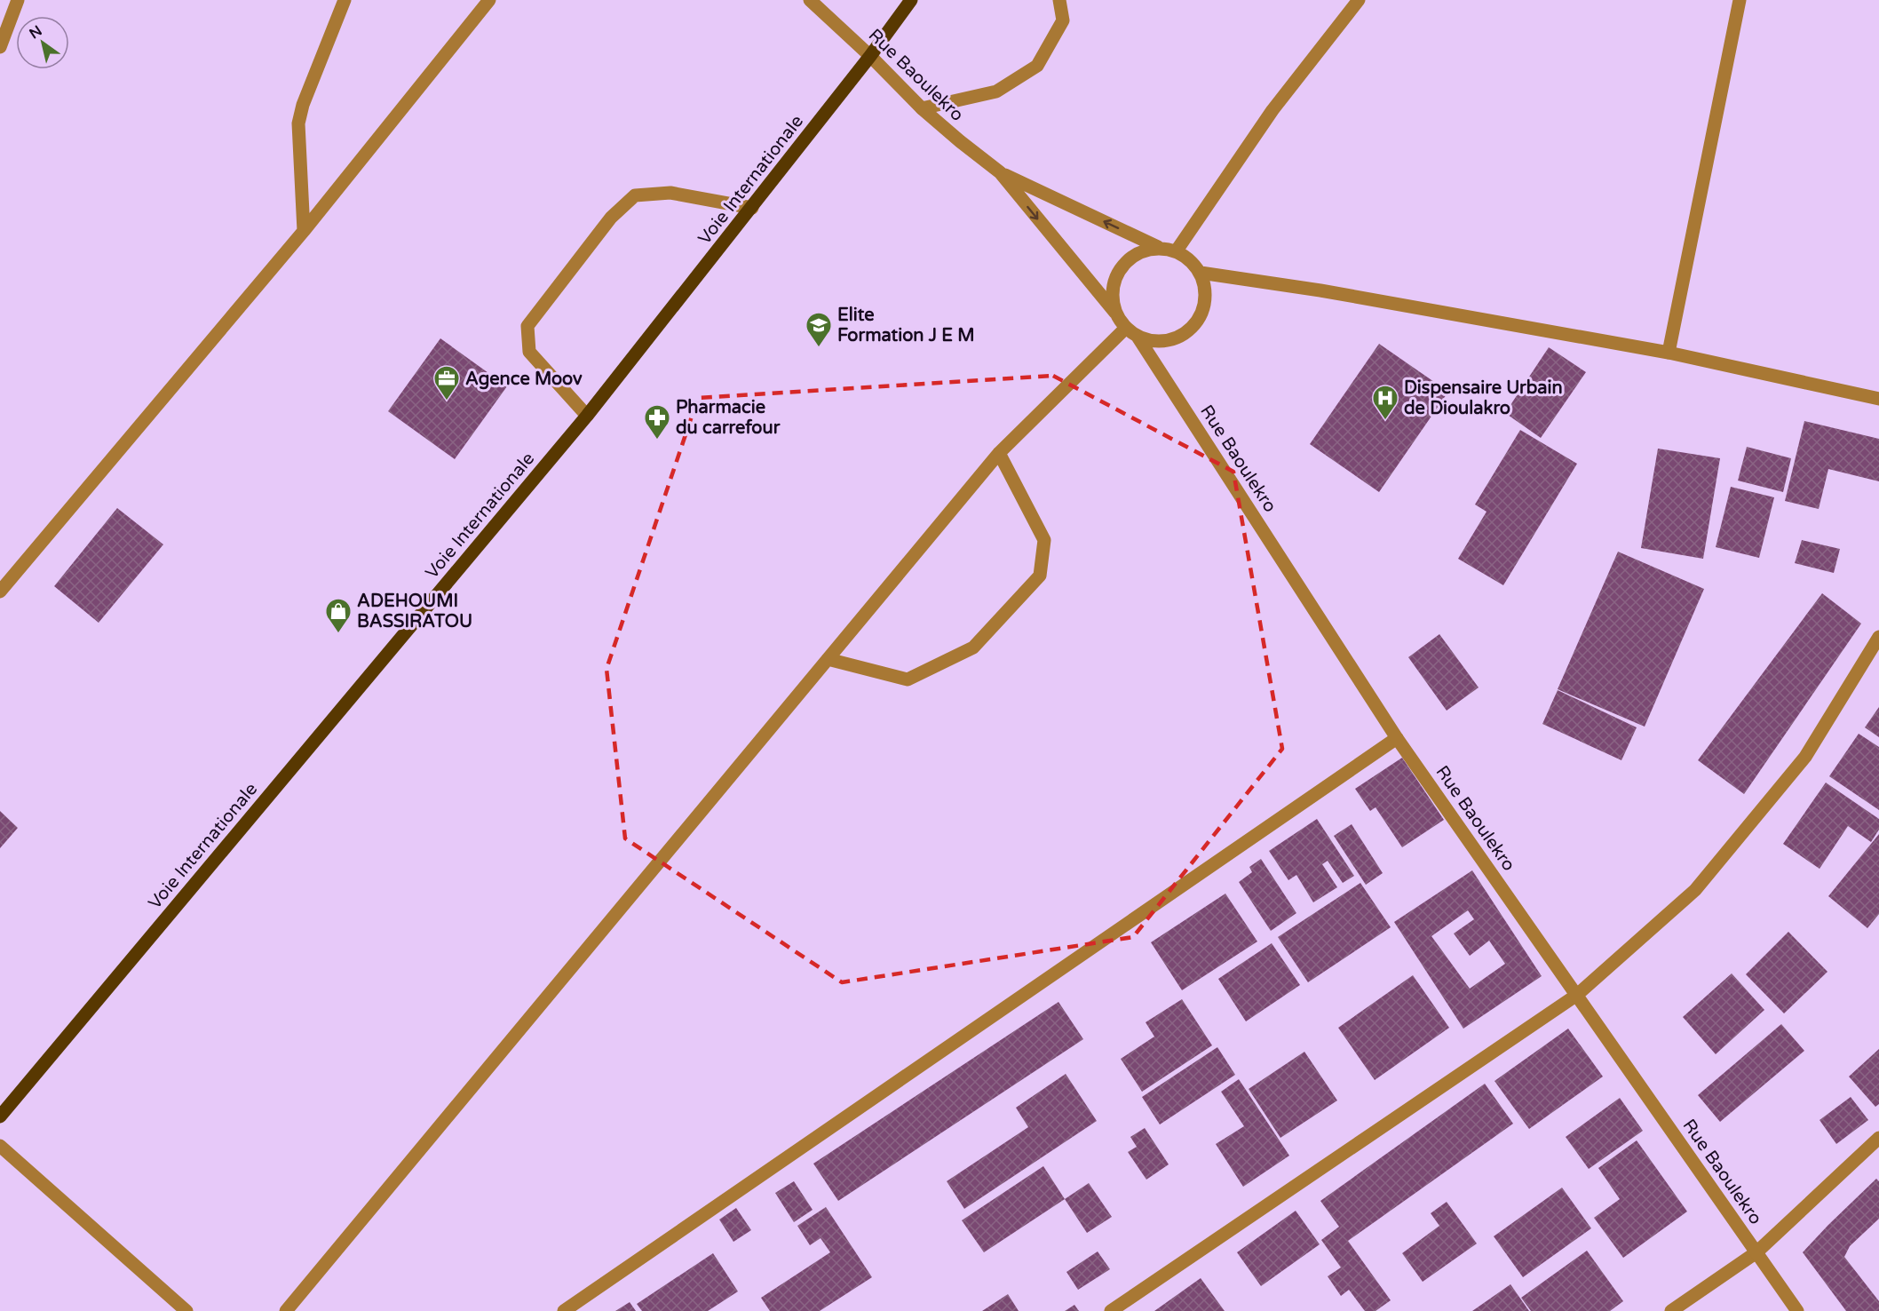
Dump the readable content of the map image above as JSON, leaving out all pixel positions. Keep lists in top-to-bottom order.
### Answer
{
  "streets": {
    "main road": ["Voie Internationale"],
    "street": ["Rue Baoulekro"]
  },
  "crossings": [
    ["Rue Baoulekro", "Voie Internationale"]
  ],
  "places": {
    "school or university": ["Elite Formation J E M"],
    "office": ["Agence Moov"],
    "hospital": ["Dispensaire Urbain de Dioulakro"],
    "pharmacy": ["Pharmacie du carrefour"],
    "shop": ["ADEHOUMI BASSIRATOU"]
  },
  "north": "top left"
}
